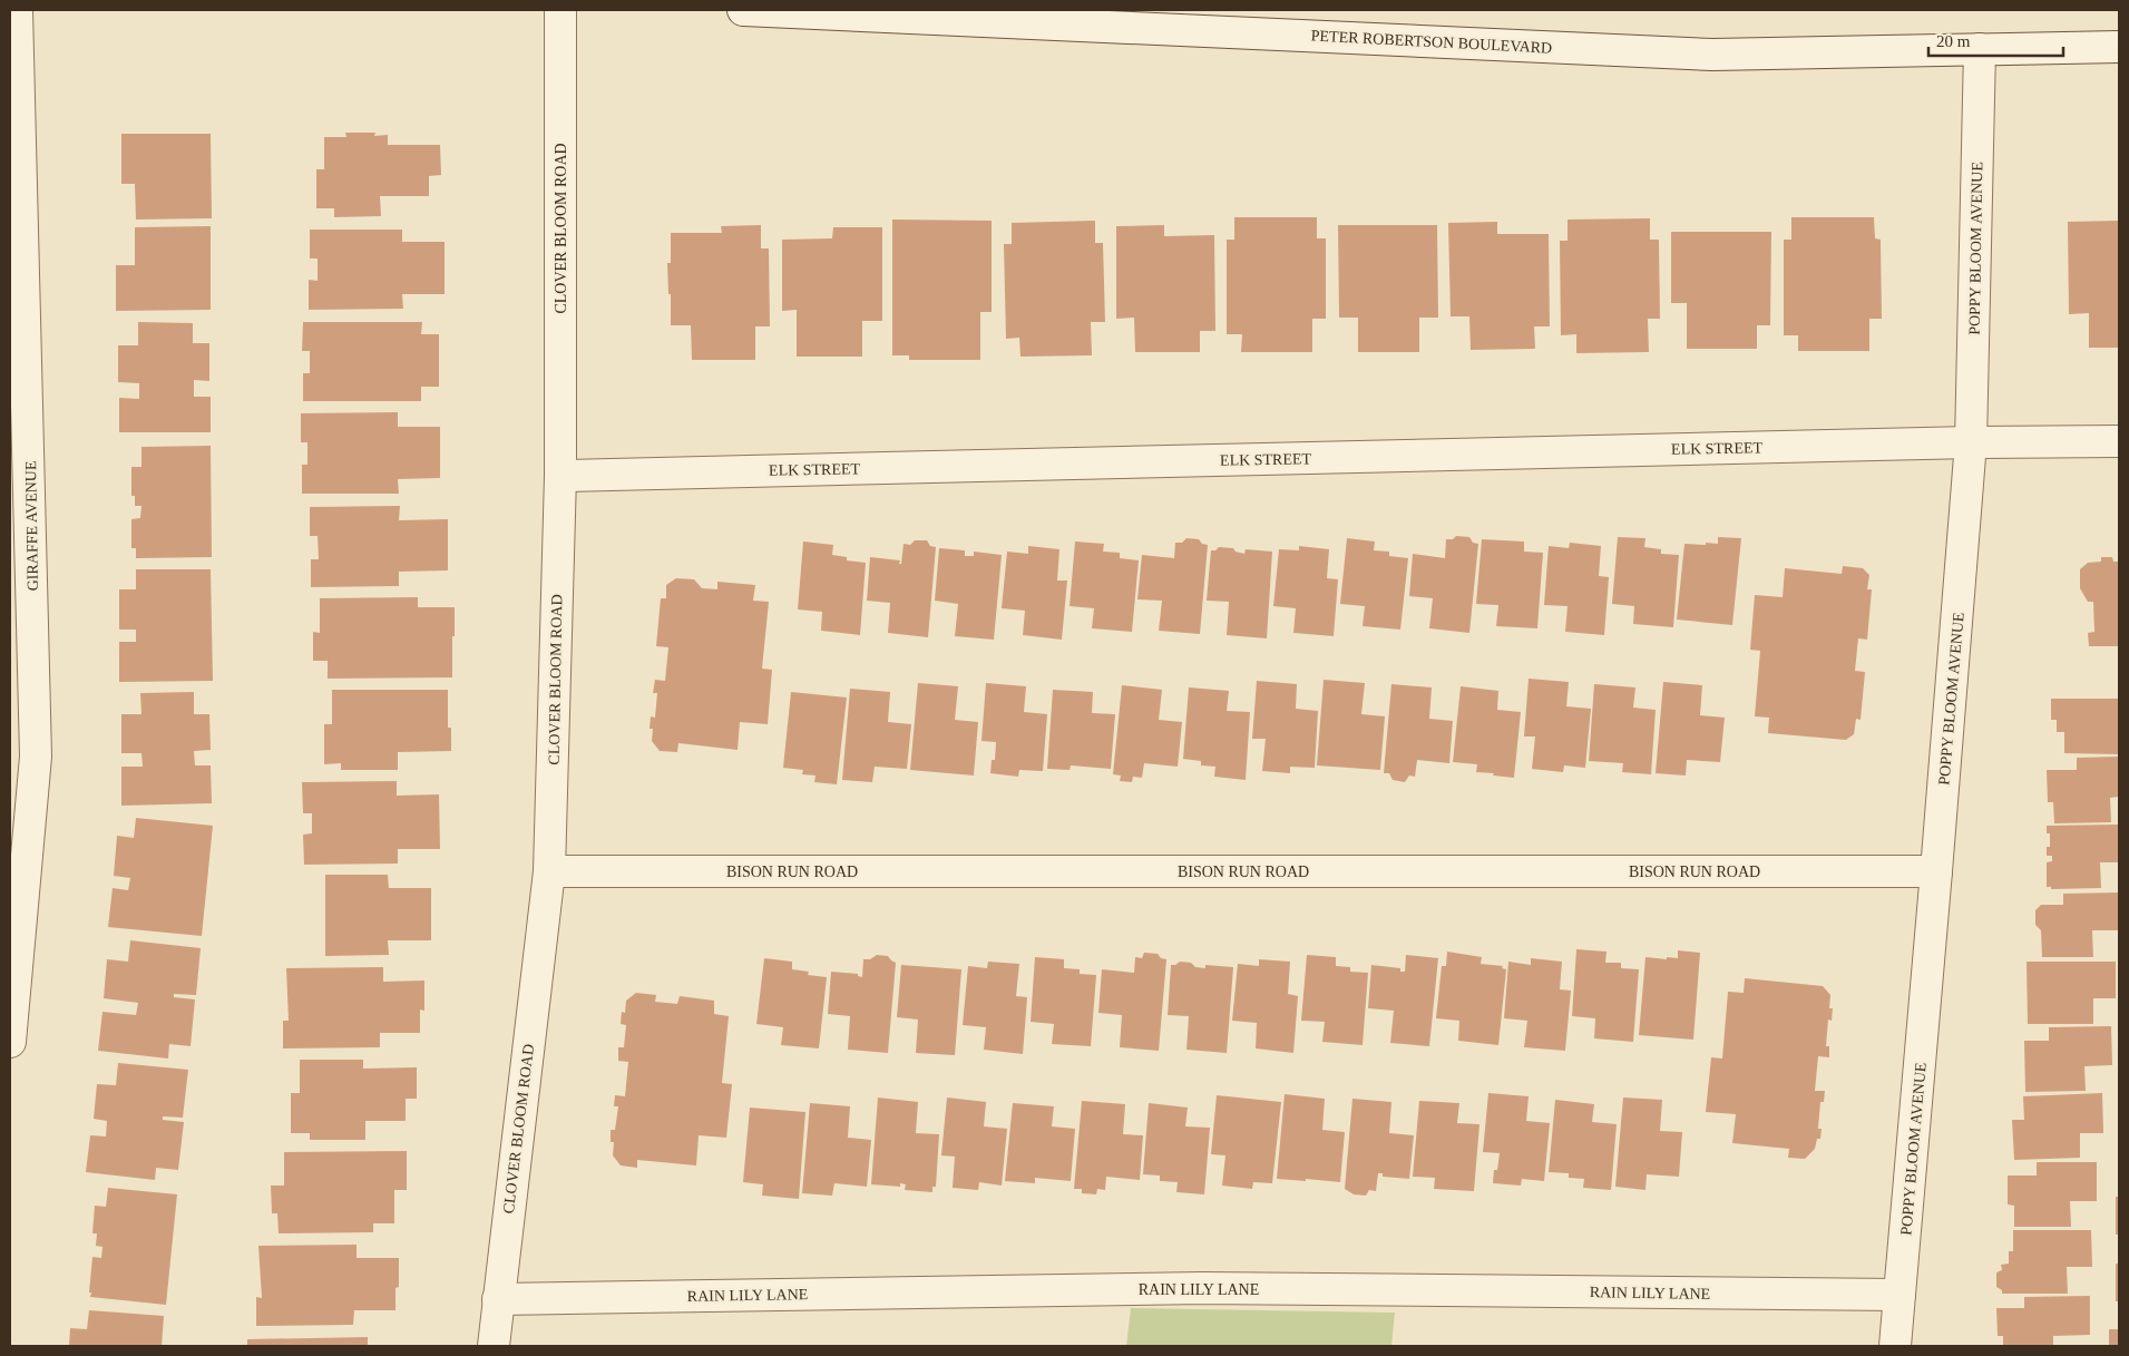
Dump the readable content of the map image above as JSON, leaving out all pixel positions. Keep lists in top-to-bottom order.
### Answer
{
  "streets": {
    "street": [
      "PETER ROBERTSON BOULEVARD",
      "CLOVER BLOOM ROAD",
      "POPPY BLOOM AVENUE",
      "ELK STREET",
      "GIRAFFE AVENUE",
      "BISON RUN ROAD",
      "RAIN LILY LANE"
    ]
  },
  "crossings": [
    ["PETER ROBERTSON BOULEVARD", "POPPY BLOOM AVENUE"],
    ["CLOVER BLOOM ROAD", "ELK STREET"],
    ["CLOVER BLOOM ROAD", "BISON RUN ROAD"],
    ["CLOVER BLOOM ROAD", "RAIN LILY LANE"],
    ["POPPY BLOOM AVENUE", "ELK STREET"],
    ["POPPY BLOOM AVENUE", "BISON RUN ROAD"],
    ["POPPY BLOOM AVENUE", "RAIN LILY LANE"]
  ],
  "scale_bar": "20 m"
}
